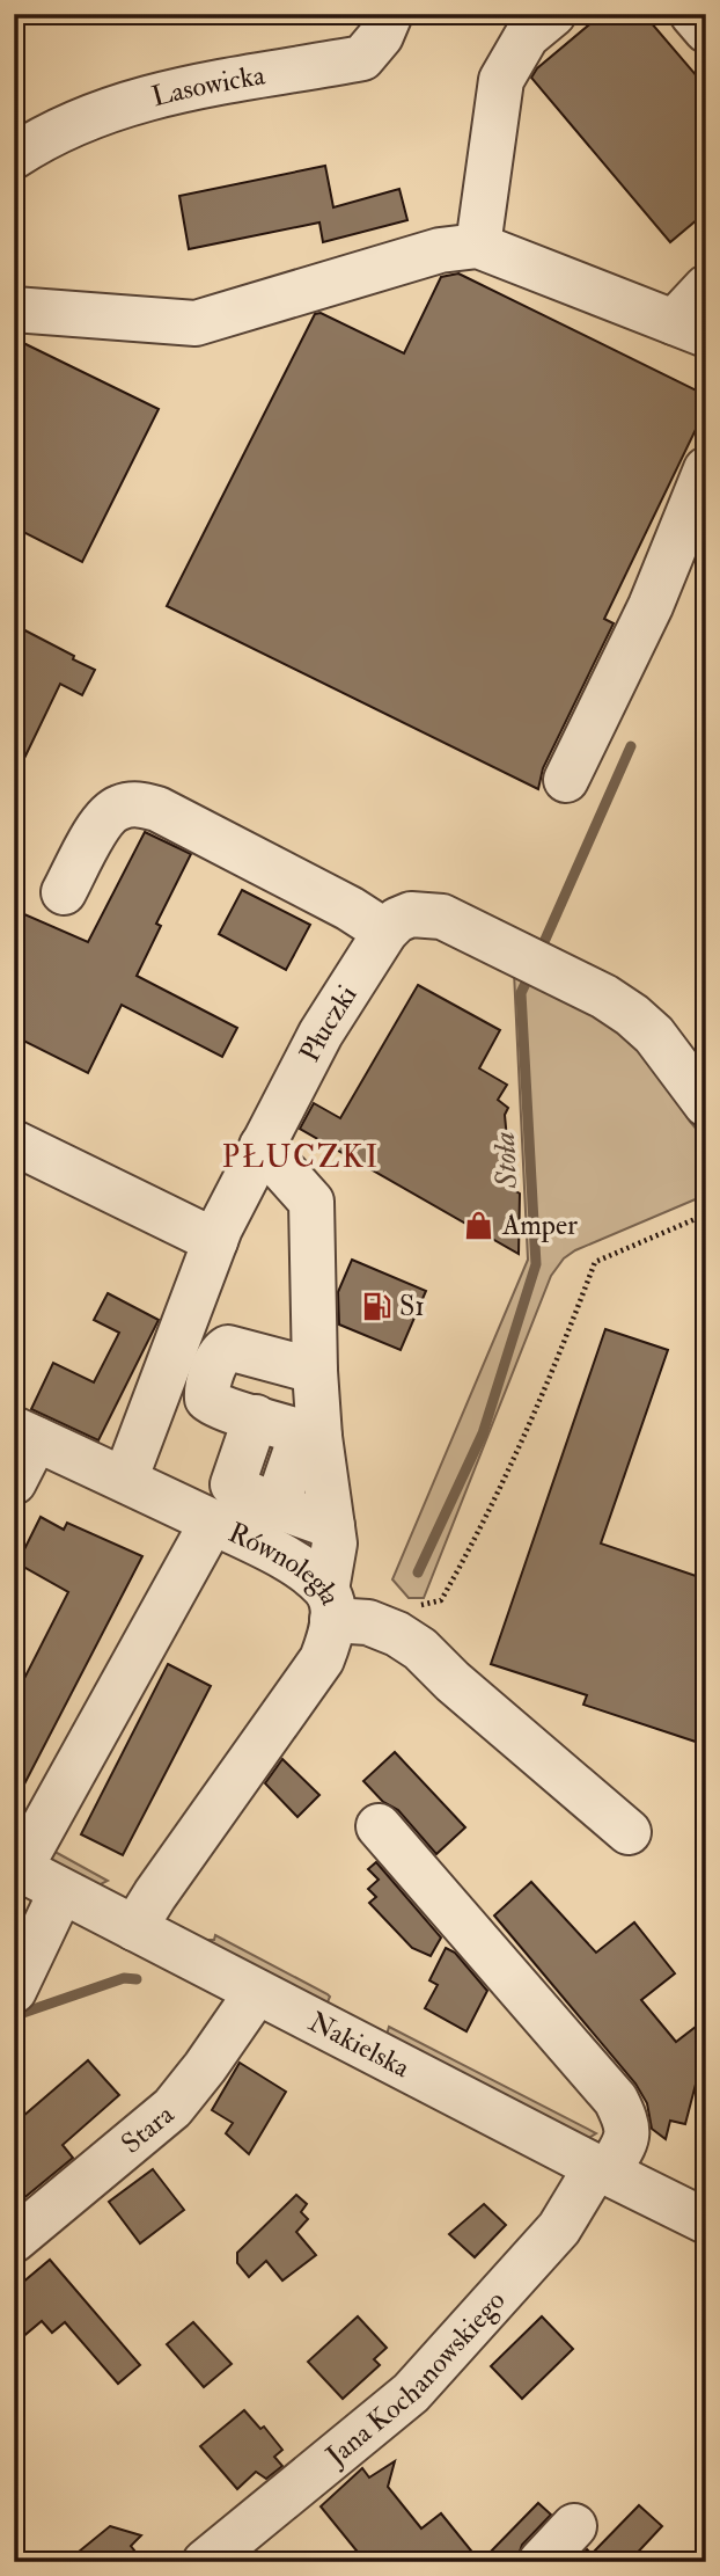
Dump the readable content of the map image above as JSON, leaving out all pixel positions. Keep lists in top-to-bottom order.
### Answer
{
  "streets": {
    "street": [
      "Lasowicka",
      "Płuczki",
      "Równoległa",
      "Nakielska",
      "Stara",
      "Jana Kochanowskiego"
    ]
  },
  "crossings": [
    ["Płuczki", "Równoległa"],
    ["Równoległa", "Nakielska"],
    ["Nakielska", "Stara"],
    ["Nakielska", "Jana Kochanowskiego"]
  ],
  "districts": ["PŁUCZKI"],
  "water": ["Stoła"],
  "places": {
    "shop": ["Amper"],
    "fuel station": ["S1"]
  }
}
